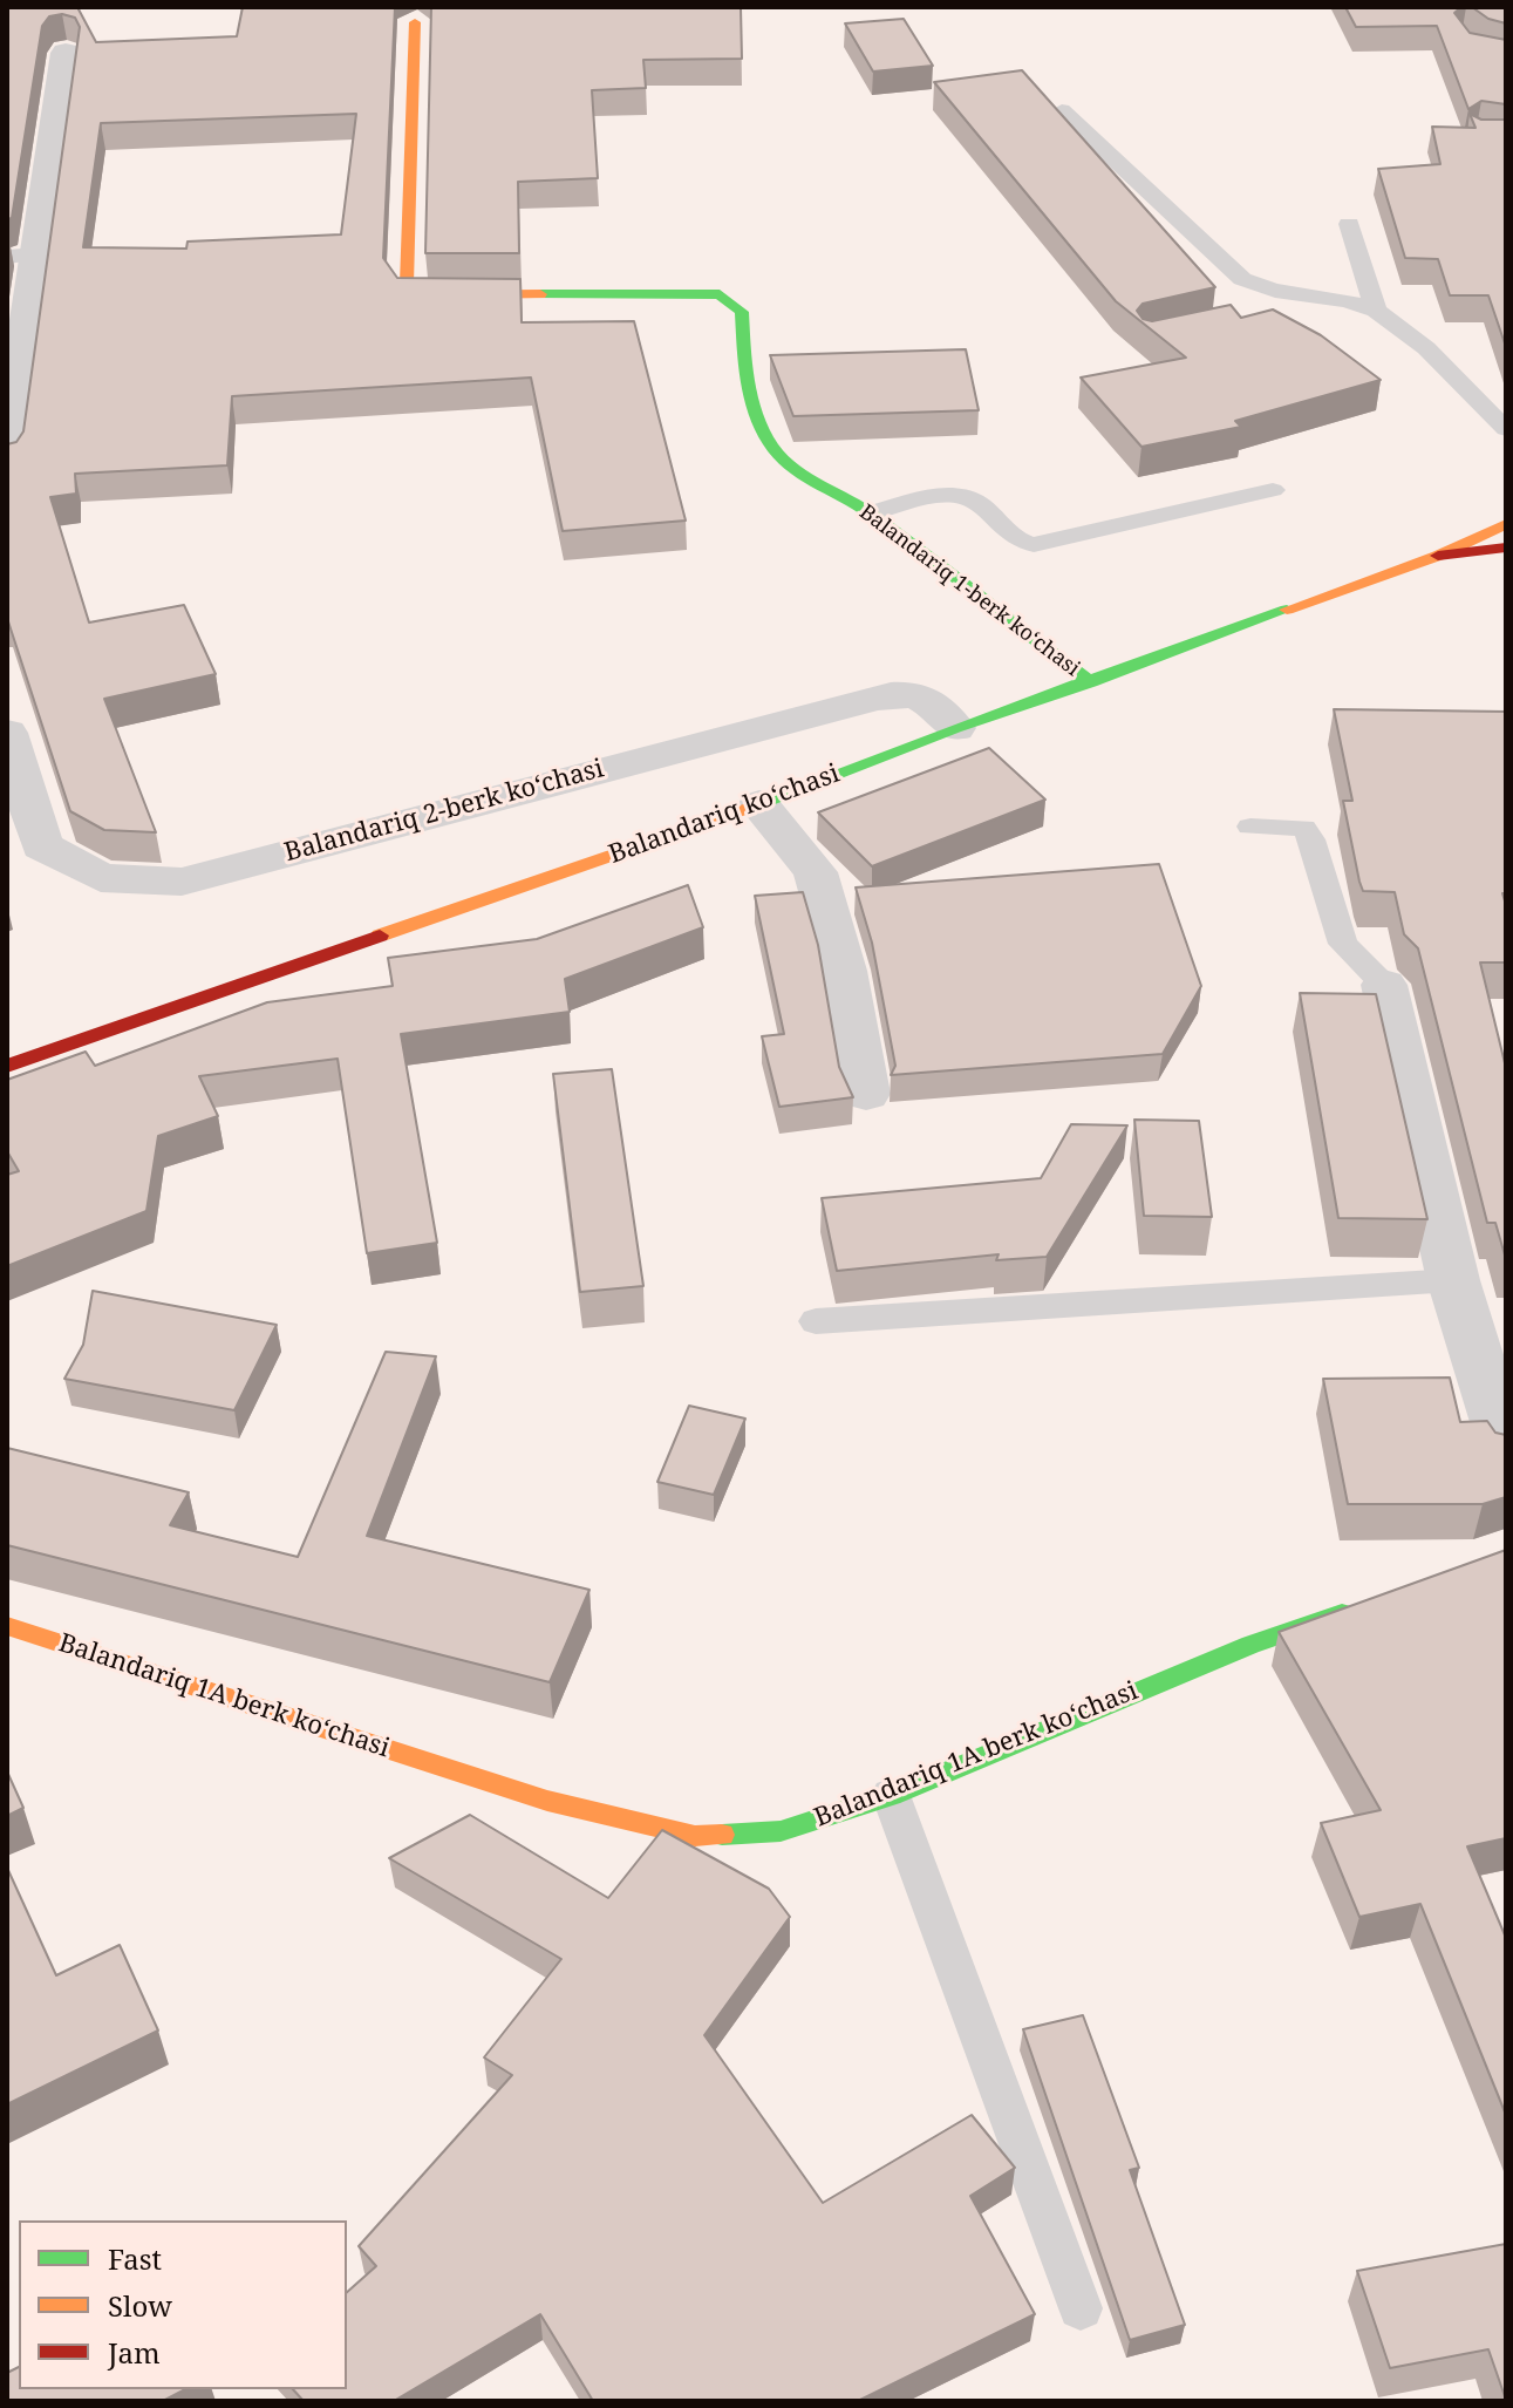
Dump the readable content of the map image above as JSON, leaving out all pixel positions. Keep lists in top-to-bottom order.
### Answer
{
  "streets": {
    "street": [
      "Balandariq 1-berk koʻchasi",
      "Balandariq 2-berk koʻchasi",
      "Balandariq koʻchasi",
      "Balandariq 1A berk koʻchasi"
    ]
  },
  "crossings": [
    ["Balandariq 1-berk koʻchasi", "Balandariq koʻchasi"],
    ["Balandariq 2-berk koʻchasi", "Balandariq koʻchasi"]
  ],
  "legend": ["Fast", "Slow", "Jam"]
}
